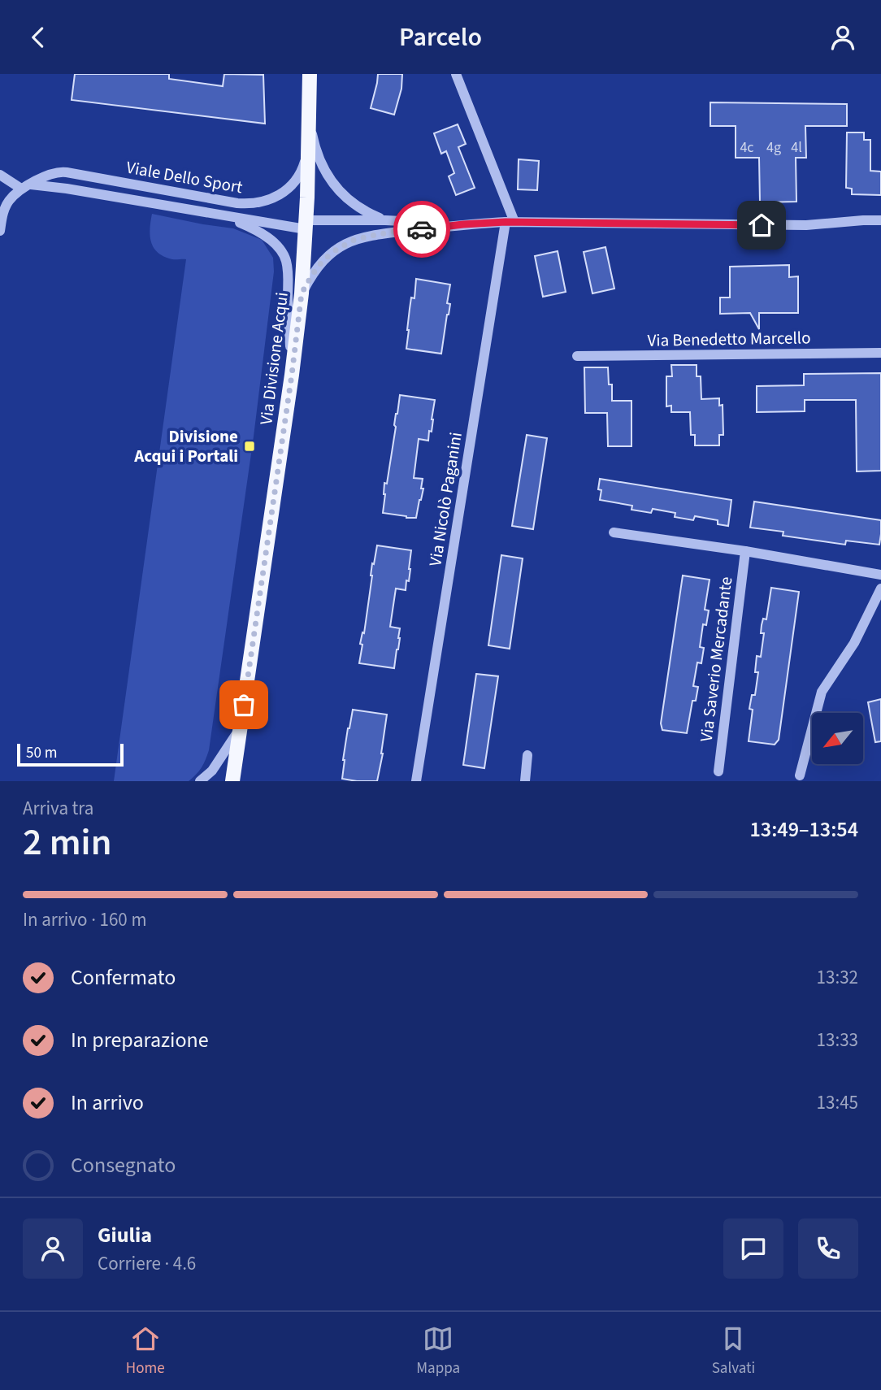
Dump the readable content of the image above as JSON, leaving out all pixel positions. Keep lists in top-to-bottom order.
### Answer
{
  "streets": {
    "main road": ["Via Divisione Acqui"],
    "street": [
      "Viale Dello Sport",
      "Via Benedetto Marcello",
      "Via Nicolò Paganini",
      "Via Saverio Mercadante"
    ]
  },
  "crossings": [
    ["Viale Dello Sport", "Via Divisione Acqui"]
  ],
  "places": {
    "transit": ["Divisione Acqui i Portali"]
  },
  "house_numbers": ["4c", "4g", "4l"],
  "scale_bar": "50 m",
  "north": "bottom left",
  "page": {
    "header": "Parcelo",
    "scale": "50 m",
    "heading": ["2 min", "Arriva tra", "13:49–13:54"],
    "panel": ["Giulia", "Corriere · 4.6"],
    "bar": "In arrivo · 160 m",
    "list": [
      ["Confermato", "13:32"],
      ["In preparazione", "13:33"],
      ["In arrivo", "13:45"],
      "Consegnato"
    ],
    "tabs": ["Home", "Mappa", "Salvati"]
  }
}
